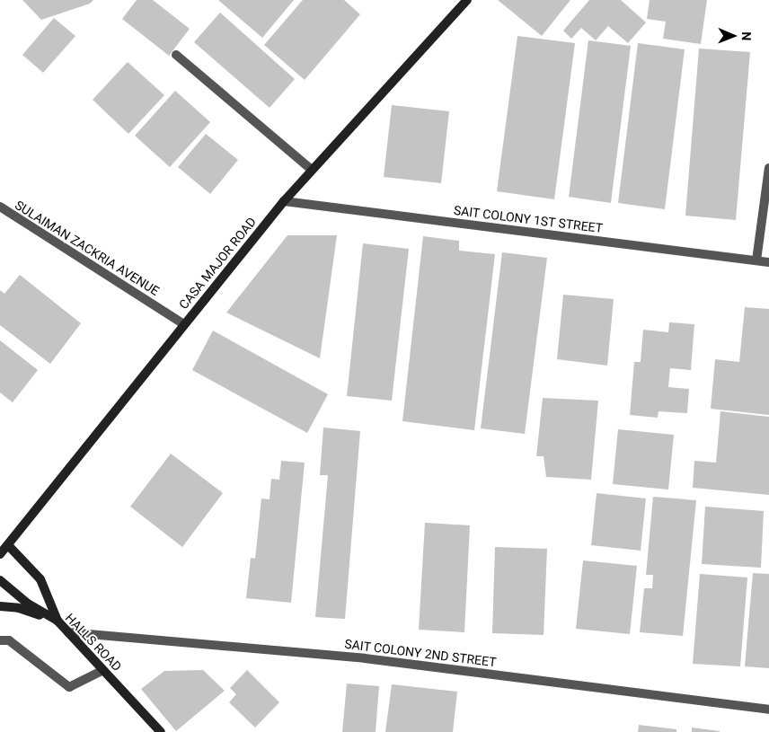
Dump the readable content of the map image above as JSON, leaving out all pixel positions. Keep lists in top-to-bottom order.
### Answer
{
  "streets": {
    "main road": ["CASA MAJOR ROAD", "HALLS ROAD"],
    "street": ["SAIT COLONY 1ST STREET", "SULAIMAN ZACKRIA AVENUE", "SAIT COLONY 2ND STREET"]
  },
  "crossings": [
    ["SAIT COLONY 1ST STREET", "CASA MAJOR ROAD"],
    ["SULAIMAN ZACKRIA AVENUE", "CASA MAJOR ROAD"],
    ["HALLS ROAD", "SAIT COLONY 2ND STREET"]
  ],
  "north": "right"
}
